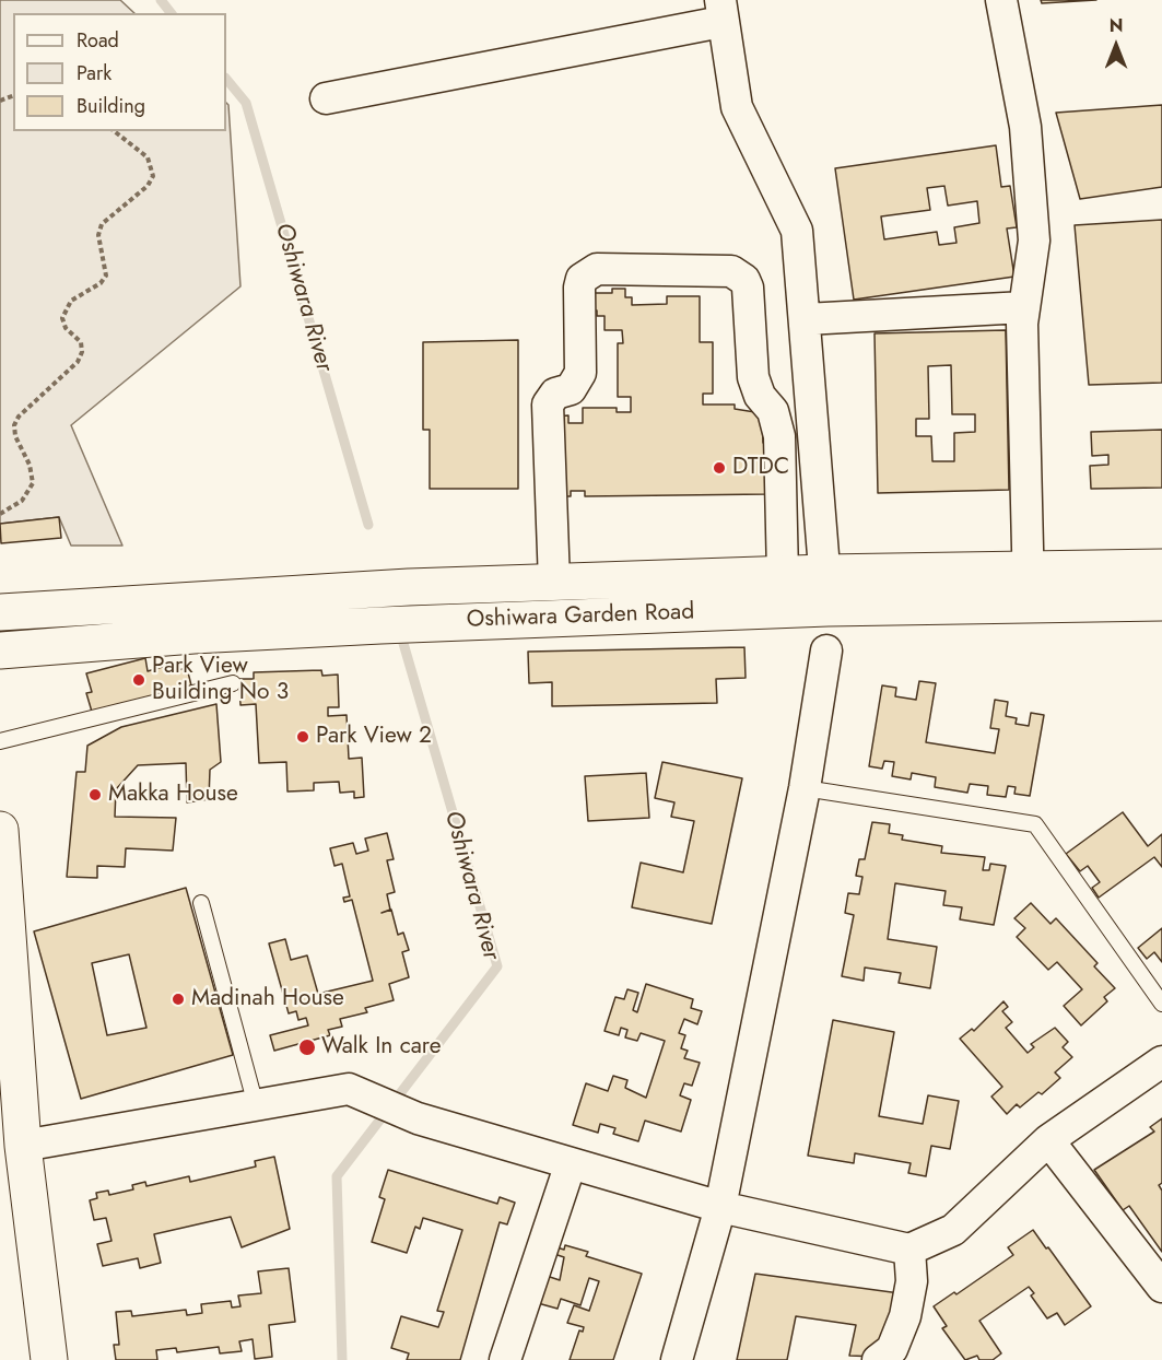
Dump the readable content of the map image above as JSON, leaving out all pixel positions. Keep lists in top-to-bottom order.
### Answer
{
  "streets": {
    "street": ["Oshiwara Garden Road"]
  },
  "water": ["Oshiwara River"],
  "places": [
    "DTDC",
    "Park View Building No 3",
    "Park View 2",
    "Makka House",
    "Madinah House",
    "Walk In care"
  ],
  "legend": ["Road", "Park", "Building"],
  "north": "top"
}
